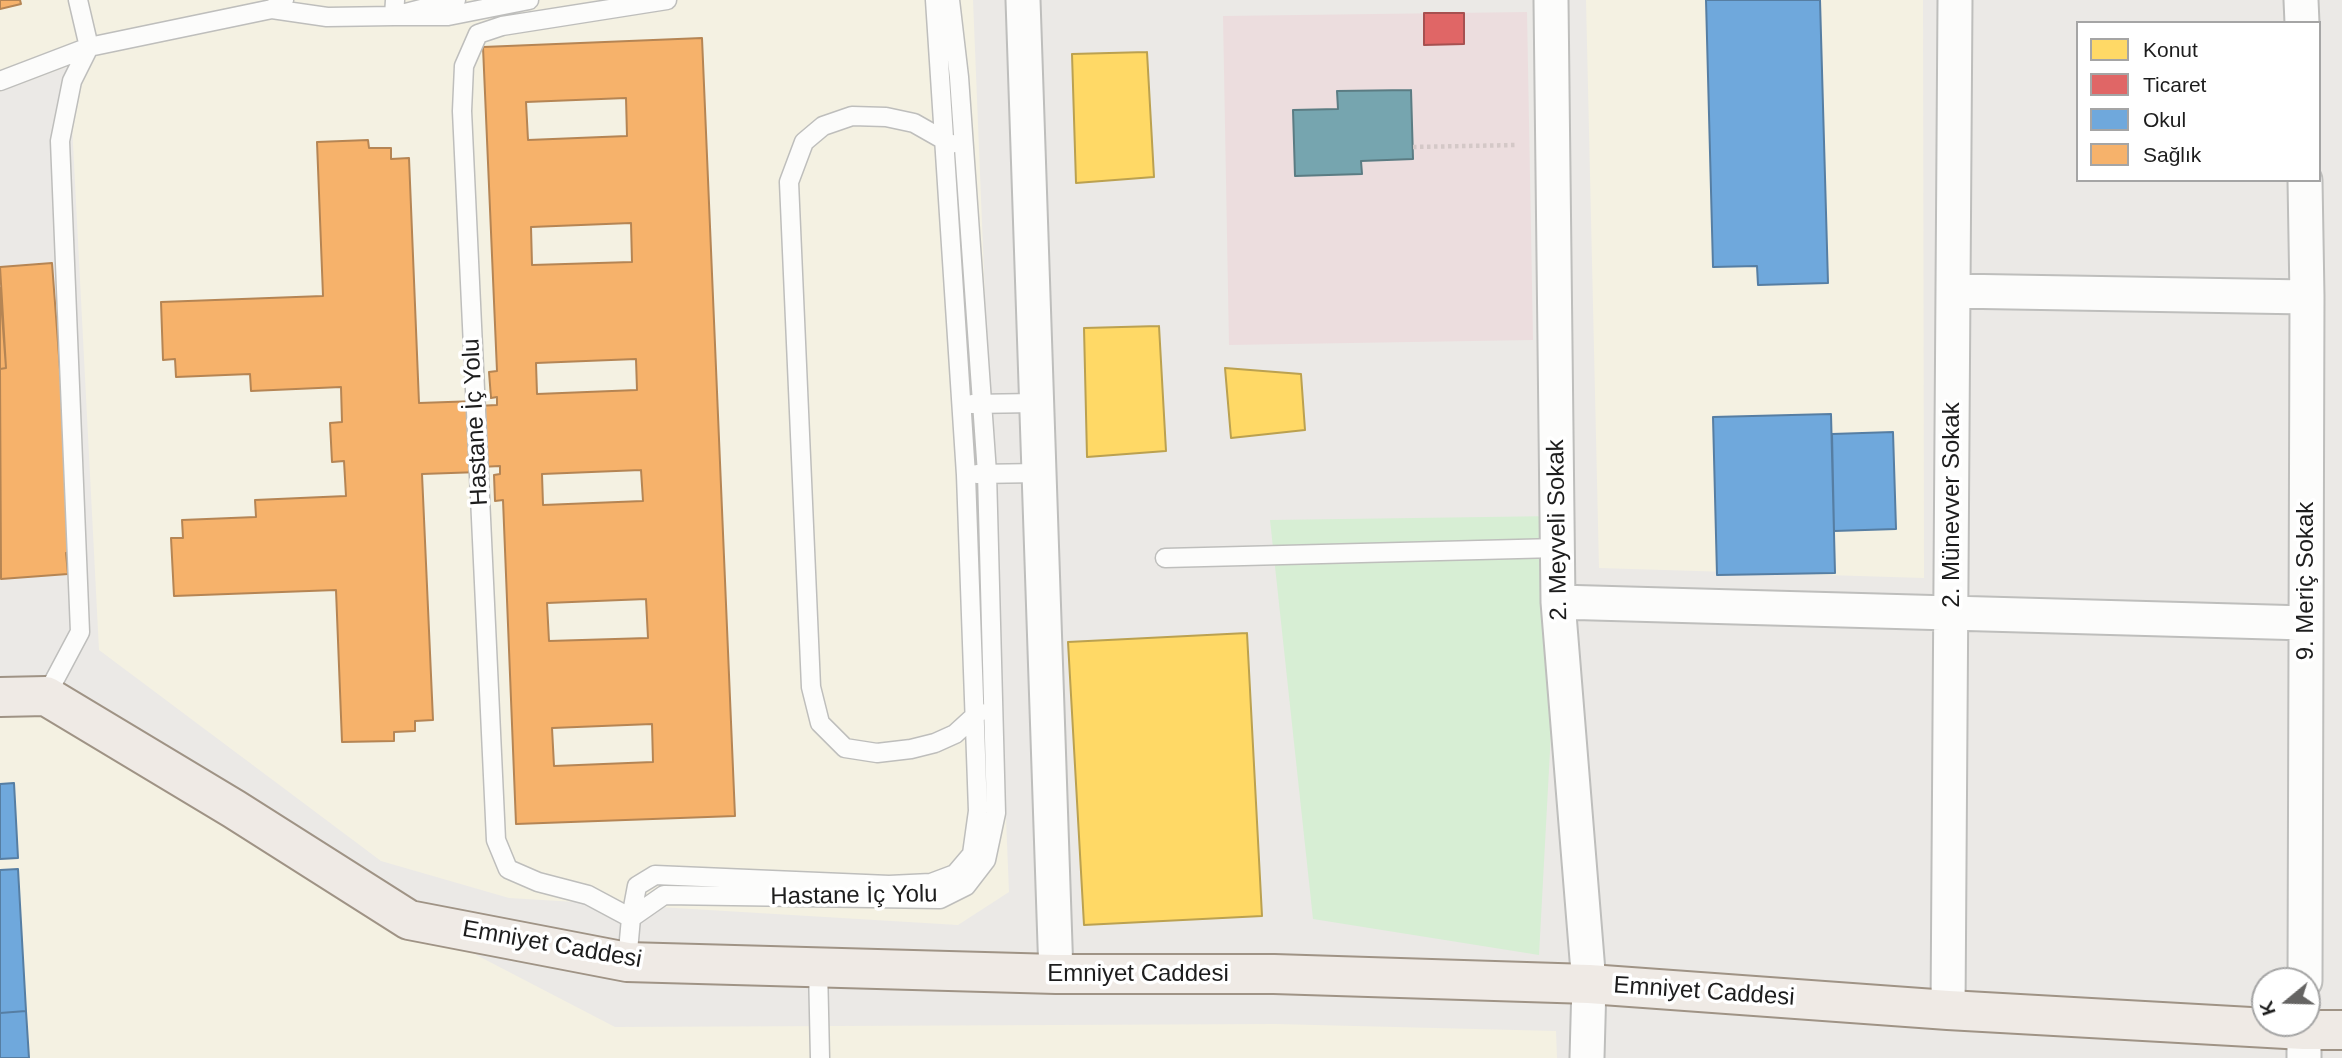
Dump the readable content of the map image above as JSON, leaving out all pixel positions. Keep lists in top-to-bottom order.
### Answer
{
  "streets": {
    "main road": ["Emniyet Caddesi"],
    "street": ["2. Münevver Sokak", "2. Meyveli Sokak", "9. Meriç Sokak"],
    "lane": ["Hastane İç Yolu"]
  },
  "crossings": [
    ["Hastane İç Yolu", "Emniyet Caddesi"],
    ["2. Münevver Sokak", "Emniyet Caddesi"],
    ["2. Meyveli Sokak", "Emniyet Caddesi"]
  ],
  "legend": [
    "Konut",
    "Ticaret",
    "Okul",
    "Sağlık"
  ],
  "north": "left"
}
